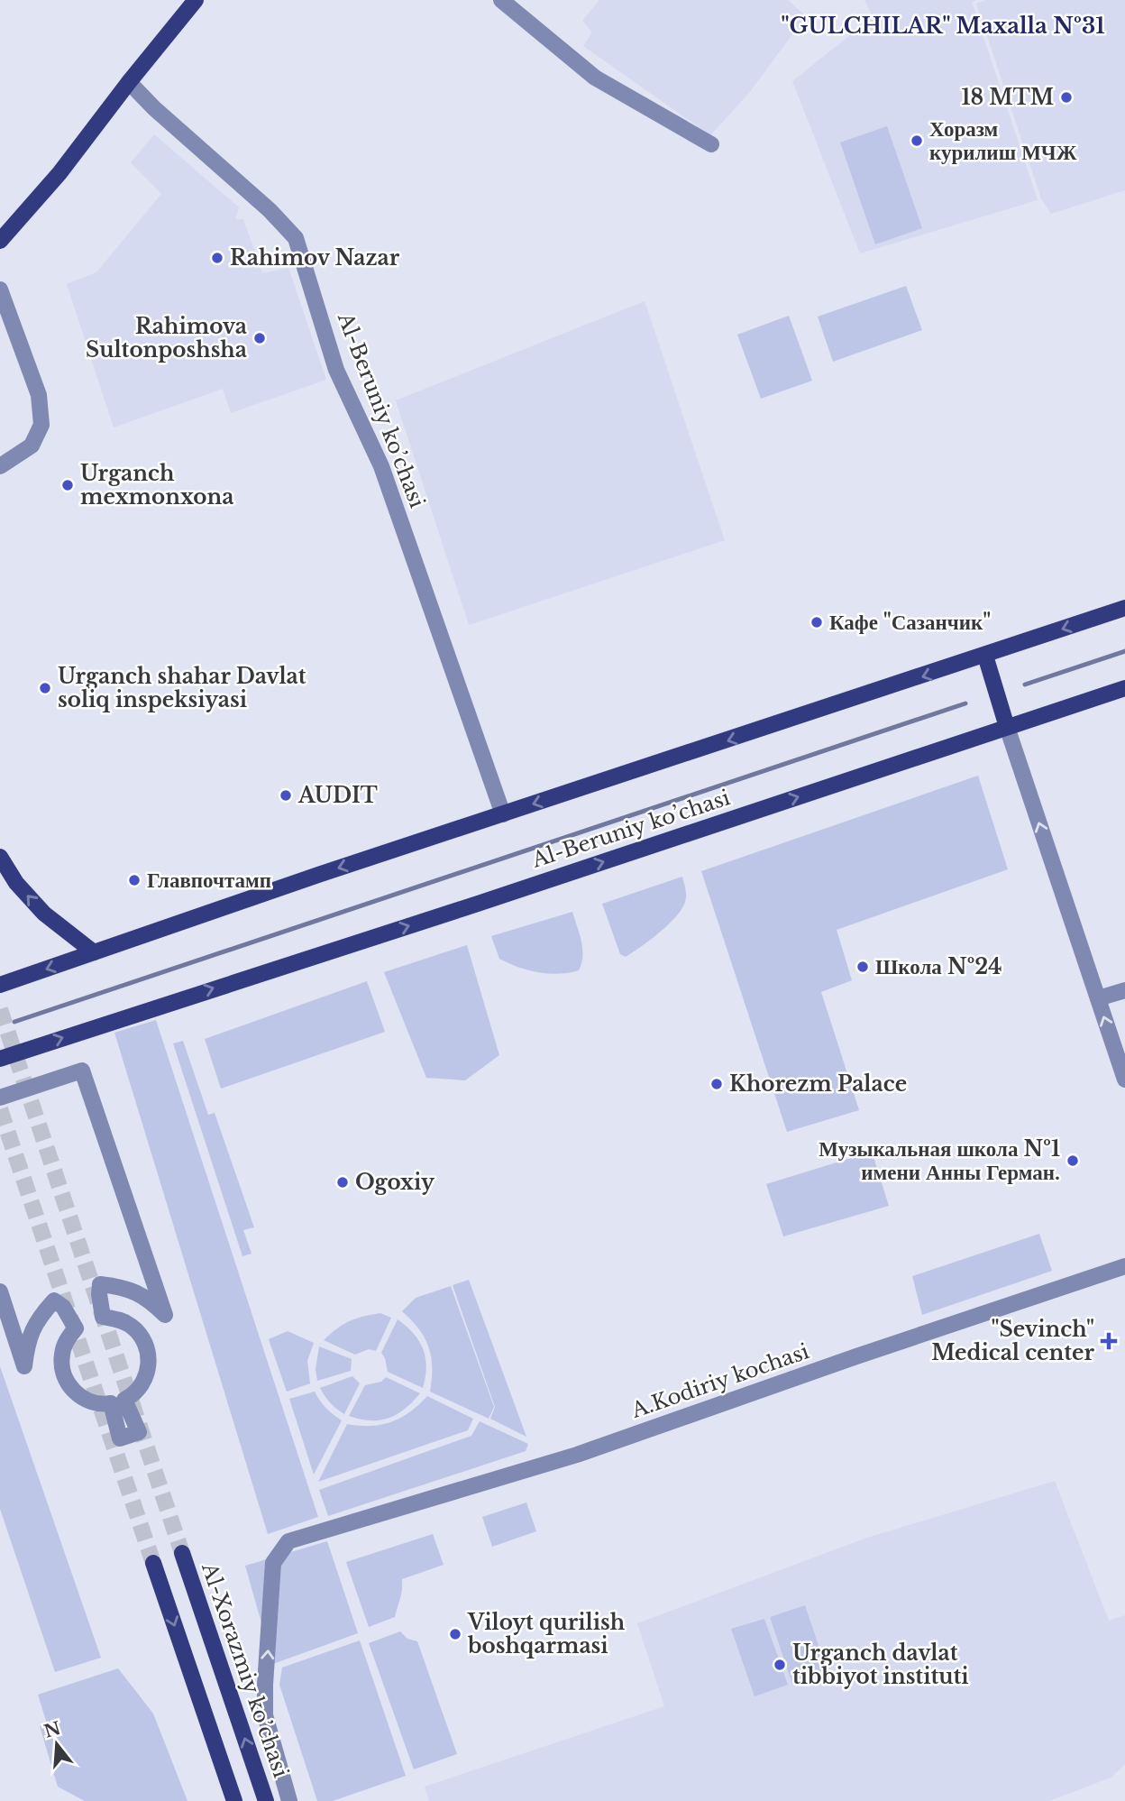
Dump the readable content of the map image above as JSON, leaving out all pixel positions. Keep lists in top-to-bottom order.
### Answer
{
  "streets": {
    "main road": ["Al-Beruniy ko’chasi", "Al-Xorazmiy ko’chasi"],
    "street": ["A.Kodiriy kochasi"]
  },
  "one_way": ["Al-Beruniy ko’chasi", "A.Kodiriy kochasi"],
  "districts": ["\"GULCHILAR\" Maxalla №31"],
  "places": {
    "other": [
      "18 MTM",
      "Хоразм курилиш МЧЖ",
      "Rahimov Nazar",
      "Rahimova Sultonposhsha",
      "Urganch mexmonxona",
      "Кафе \"Сазанчик\"",
      "Urganch shahar Davlat soliq inspeksiyasi",
      "AUDIT",
      "Главпочтамп",
      "Школа №24",
      "Khorezm Palace",
      "Музыкальная школа №1 имени Анны Герман.",
      "Ogoxiy",
      "Viloyt qurilish boshqarmasi",
      "Urganch davlat tibbiyot instituti"
    ],
    "health": ["\"Sevinch\" Medical center"]
  },
  "north": "top"
}
